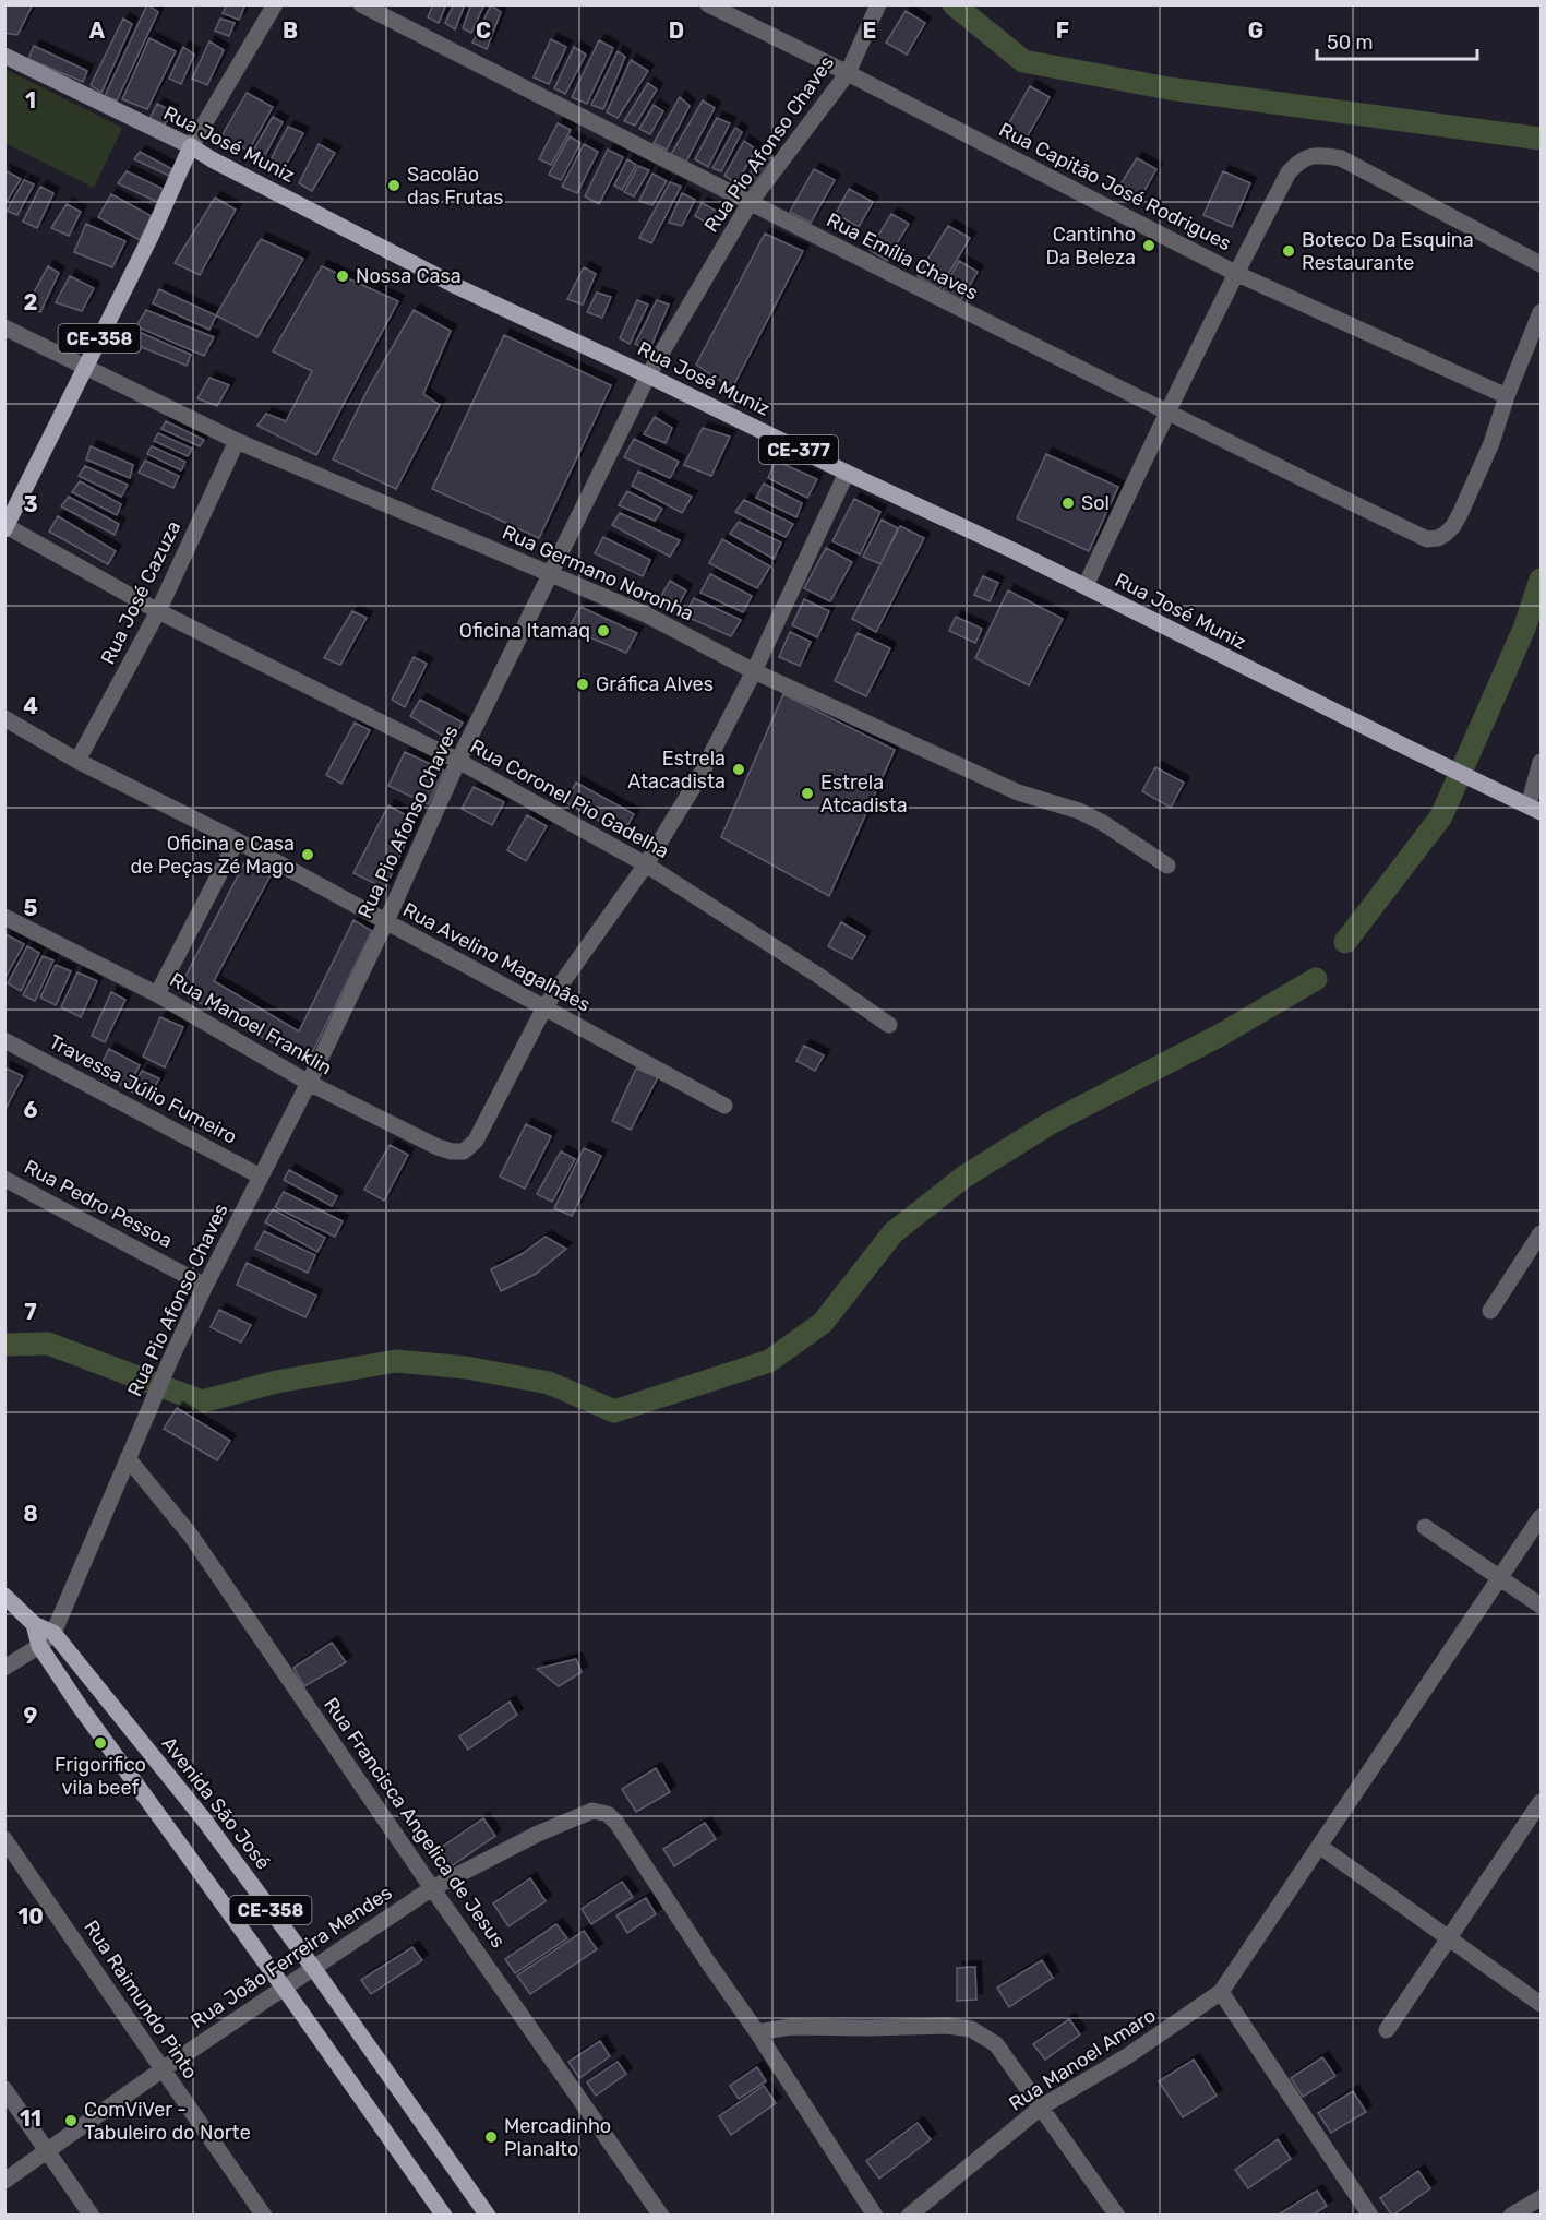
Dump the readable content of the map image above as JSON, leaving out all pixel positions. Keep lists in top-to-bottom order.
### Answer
{
  "streets": {
    "main road": [
      "Rua José Muniz",
      "CE-358",
      "CE-377",
      "Avenida São José"
    ],
    "street": [
      "Rua Pio Afonso Chaves",
      "Rua Capitão José Rodrigues",
      "Rua Emília Chaves",
      "Rua Germano Noronha",
      "Rua José Cazuza",
      "Rua Coronel Pio Gadelha",
      "Rua Avelino Magalhães",
      "Rua Manoel Franklin",
      "Travessa Júlio Fumeiro",
      "Rua Pedro Pessoa",
      "Rua Francisca Angelica de Jesus",
      "Rua João Ferreira Mendes",
      "Rua Raimundo Pinto",
      "Rua Manoel Amaro"
    ]
  },
  "crossings": [
    ["Rua José Muniz", "Rua Pio Afonso Chaves"],
    ["Rua José Muniz", "CE-358"],
    ["Rua Pio Afonso Chaves", "Rua Capitão José Rodrigues"],
    ["Rua Pio Afonso Chaves", "Rua Emília Chaves"],
    ["Rua Pio Afonso Chaves", "CE-358"],
    ["Rua Pio Afonso Chaves", "Rua Germano Noronha"],
    ["Rua Pio Afonso Chaves", "Rua Coronel Pio Gadelha"],
    ["Rua Pio Afonso Chaves", "Rua Avelino Magalhães"],
    ["Rua Pio Afonso Chaves", "Rua Manoel Franklin"],
    ["Rua Pio Afonso Chaves", "Travessa Júlio Fumeiro"],
    ["Rua Pio Afonso Chaves", "Rua Pedro Pessoa"],
    ["Rua Pio Afonso Chaves", "Avenida São José"],
    ["Rua Pio Afonso Chaves", "Rua Francisca Angelica de Jesus"],
    ["Rua Capitão José Rodrigues", "Rua Emília Chaves"],
    ["CE-358", "Rua Germano Noronha"],
    ["CE-358", "Rua Coronel Pio Gadelha"],
    ["CE-358", "Avenida São José"],
    ["CE-358", "Rua João Ferreira Mendes"],
    ["Rua Germano Noronha", "Rua José Cazuza"],
    ["Rua José Cazuza", "Rua Coronel Pio Gadelha"],
    ["Rua José Cazuza", "Rua Avelino Magalhães"],
    ["Rua Avelino Magalhães", "Rua Manoel Franklin"],
    ["Avenida São José", "Rua João Ferreira Mendes"],
    ["Rua Francisca Angelica de Jesus", "Rua João Ferreira Mendes"],
    ["Rua João Ferreira Mendes", "Rua Raimundo Pinto"]
  ],
  "places": [
    "Sacolão das Frutas",
    "Cantinho Da Beleza",
    "Boteco Da Esquina Restaurante",
    "Nossa Casa",
    "Sol",
    "Oficina Itamaq",
    "Gráfica Alves",
    "Estrela Atacadista",
    "Estrela Atcadista",
    "Oficina e Casa de Peças Zé Mago",
    "Frigorifico vila beef",
    "ComViVer - Tabuleiro do Norte",
    "Mercadinho Planalto"
  ],
  "scale_bar": "50 m",
  "grid": {
    "columns": [
      "A",
      "B",
      "C",
      "D",
      "E",
      "F",
      "G"
    ],
    "rows": [
      "1",
      "2",
      "3",
      "4",
      "5",
      "6",
      "7",
      "8",
      "9",
      "10",
      "11"
    ]
  }
}
